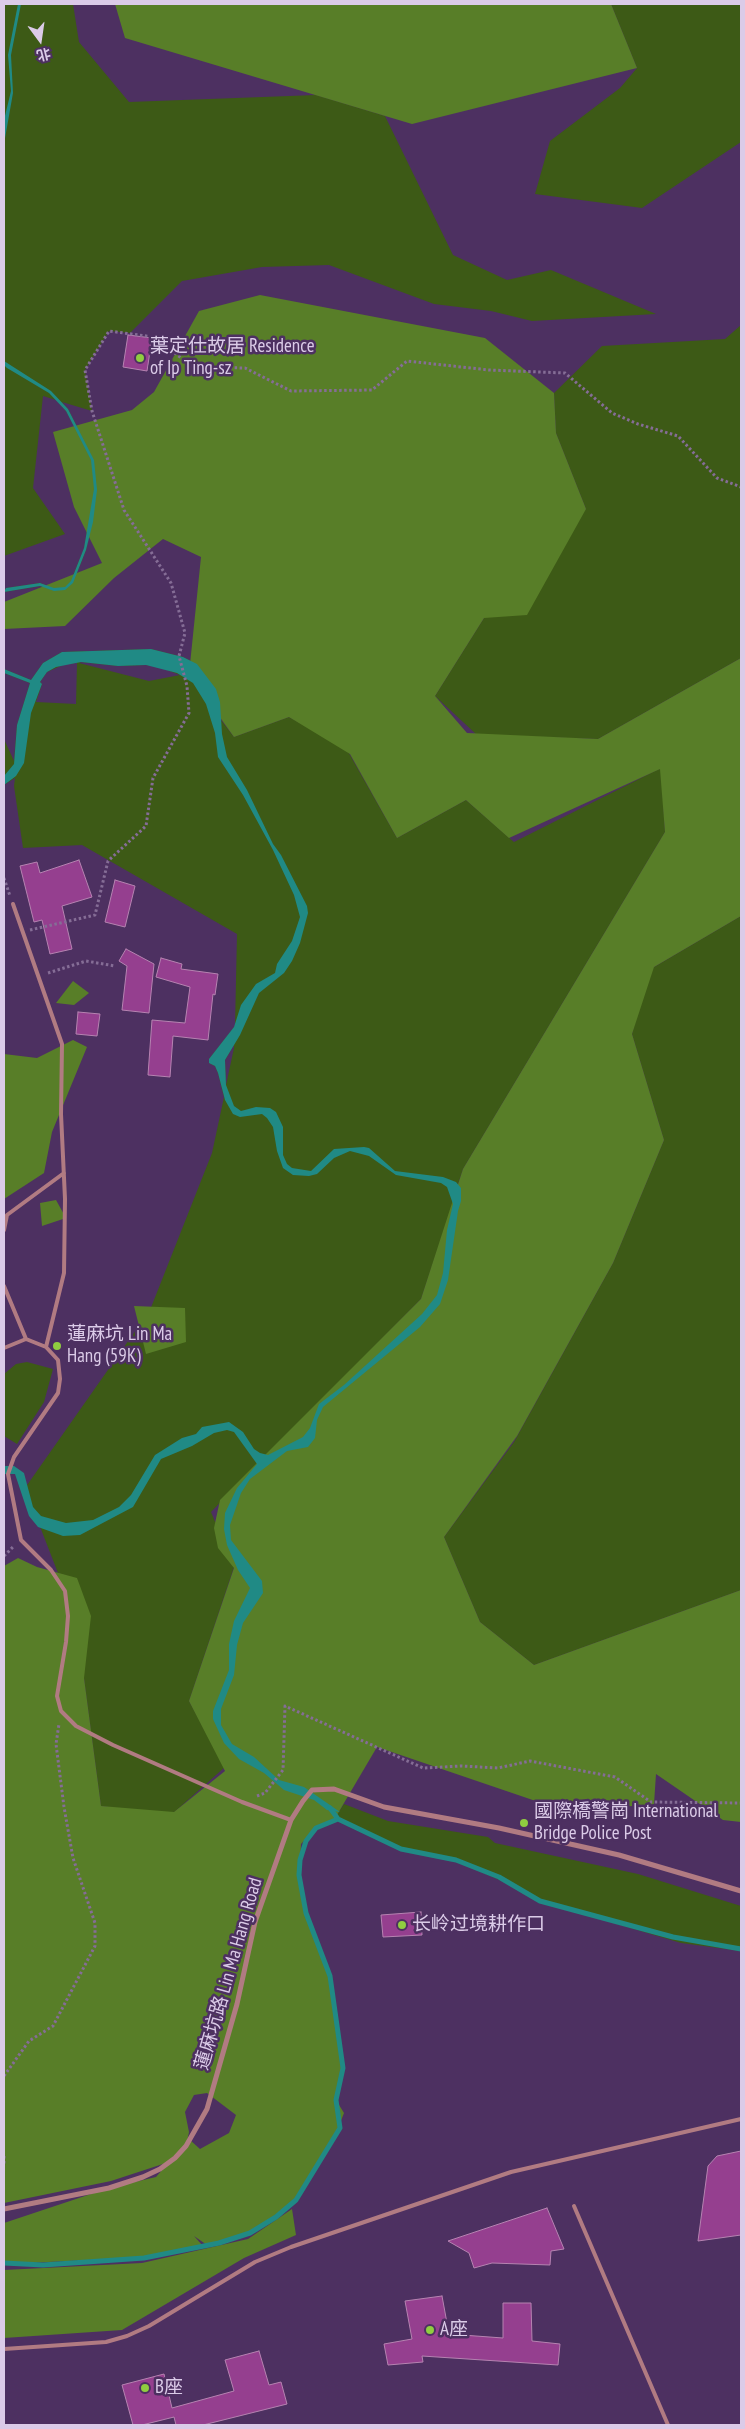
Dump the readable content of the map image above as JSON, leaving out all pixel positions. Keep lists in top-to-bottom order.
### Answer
{
  "streets": {
    "street": ["蓮麻坑路 Lin Ma Hang Road"]
  },
  "places": [
    "葉定仕故居 Residence of Ip Ting-sz",
    "蓮麻坑 Lin Ma Hang (59K)",
    "國際橋警崗 International Bridge Police Post",
    "长岭过境耕作口",
    "A座",
    "B座"
  ],
  "north": "bottom"
}
